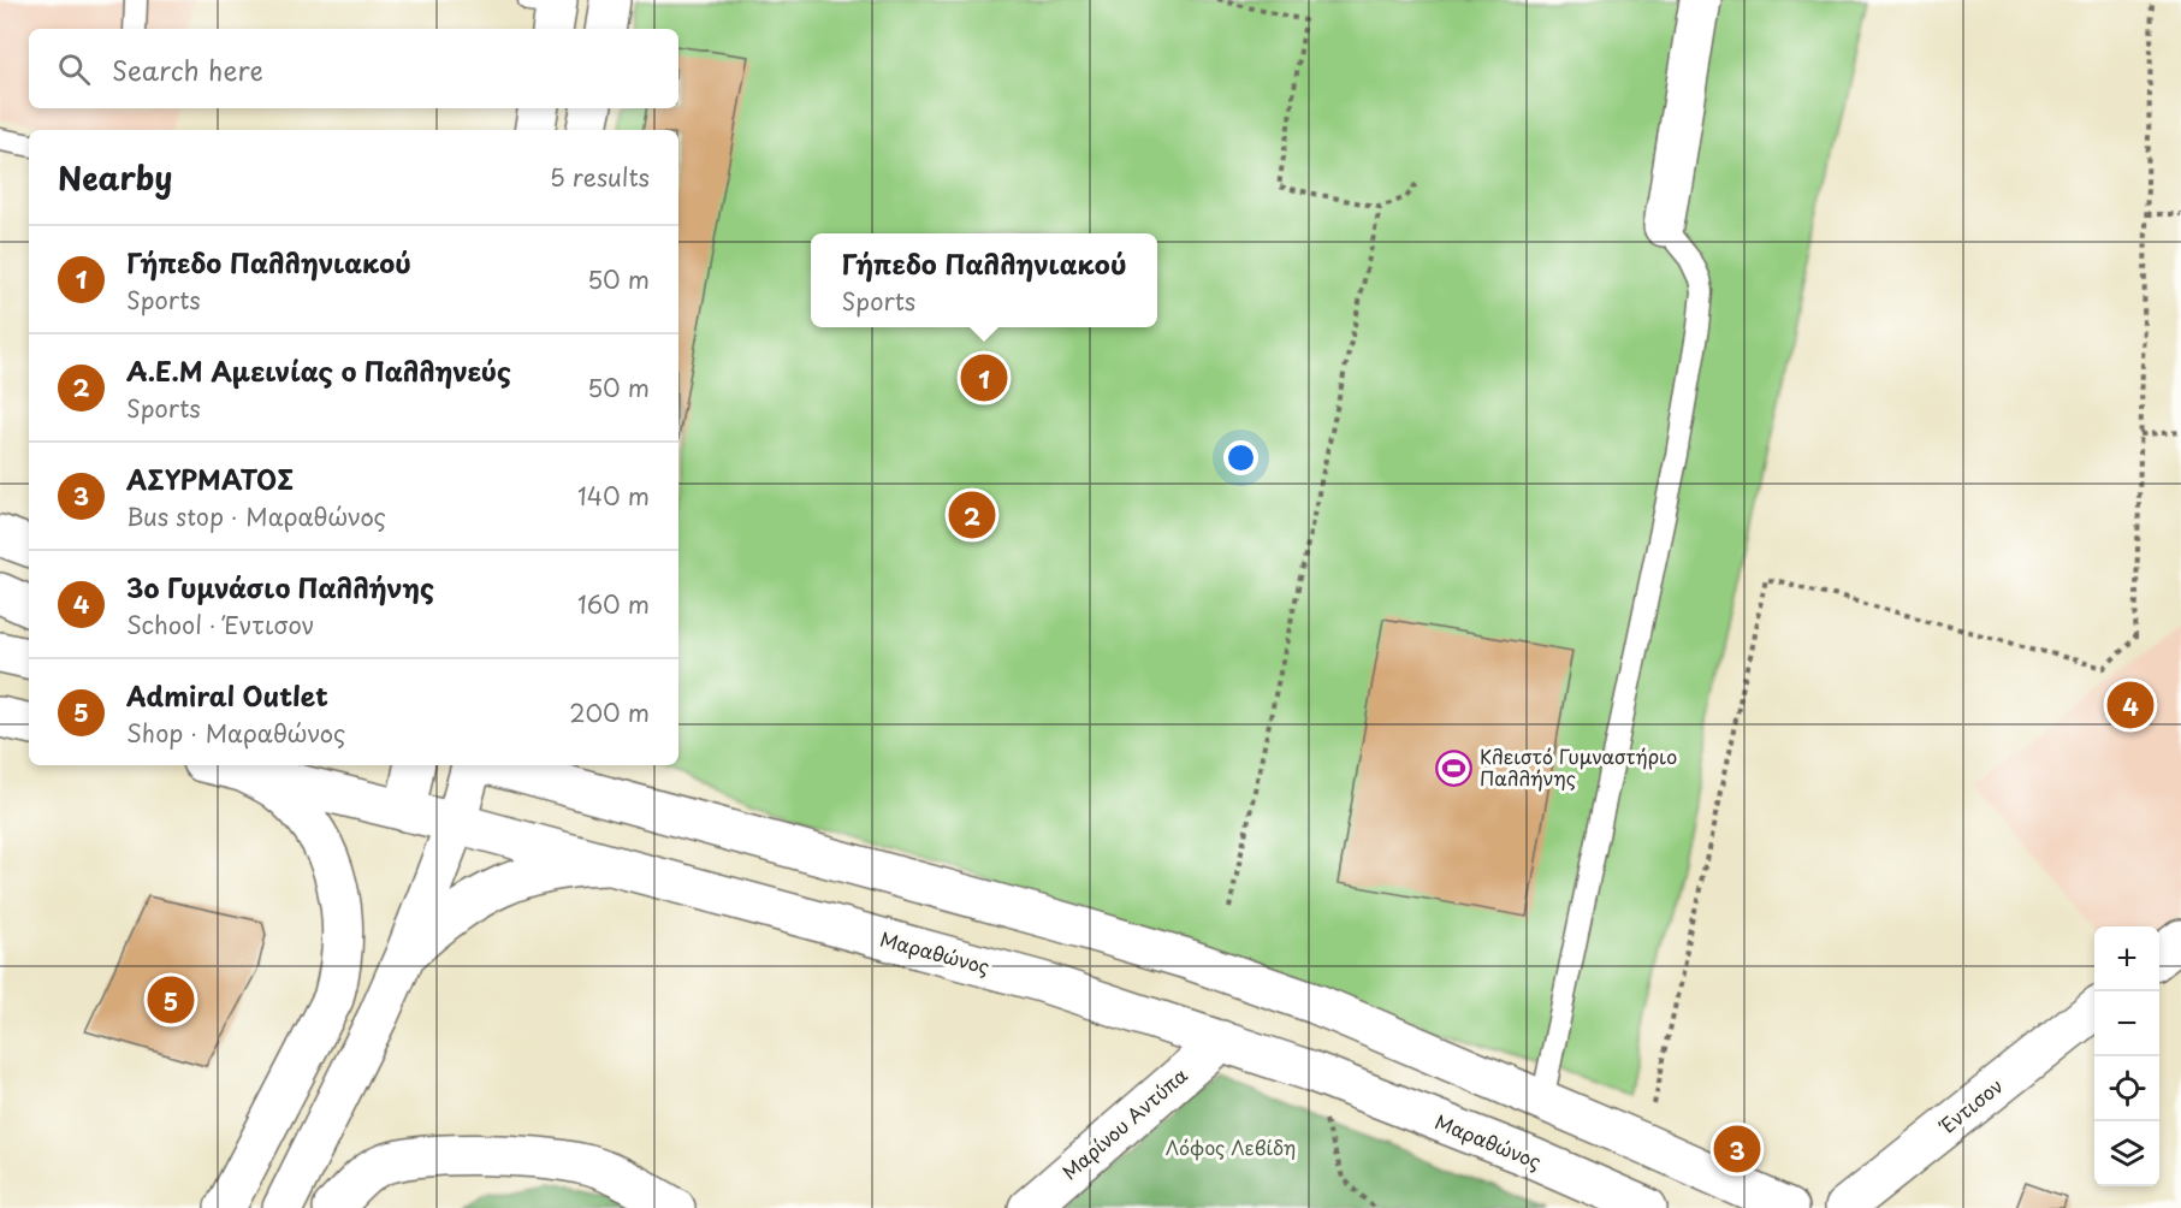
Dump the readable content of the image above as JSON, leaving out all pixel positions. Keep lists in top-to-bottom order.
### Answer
{
  "streets": {
    "main road": ["Μαραθώνος", "Έντισον", "Μαρίνου Αντύπα"]
  },
  "crossings": [
    ["Μαραθώνος", "Μαρίνου Αντύπα"]
  ],
  "parks": ["Λόφος Λεβίδη"],
  "places": {
    "sports": ["Κλειστό Γυμναστήριο Παλλήνης"]
  },
  "page": {
    "search": "Search here",
    "heading": ["Nearby", "5 results"],
    "list": [
      {
        "mark": "1",
        "name": "Γήπεδο Παλληνιακού",
        "note": "Sports",
        "value": "50 m"
      },
      {
        "mark": "2",
        "name": "Α.Ε.Μ Αμεινίας ο Παλληνεύς",
        "note": "Sports",
        "value": "50 m"
      },
      {
        "mark": "3",
        "name": "ΑΣΥΡΜΑΤΟΣ",
        "note": "Bus stop · Μαραθώνος",
        "value": "140 m"
      },
      {
        "mark": "4",
        "name": "3ο Γυμνάσιο Παλλήνης",
        "note": "School · Έντισον",
        "value": "160 m"
      },
      {
        "mark": "5",
        "name": "Admiral Outlet",
        "note": "Shop · Μαραθώνος",
        "value": "200 m"
      }
    ],
    "popup": ["Γήπεδο Παλληνιακού", "Sports"],
    "pins": [
      "1",
      "2",
      "4",
      "5",
      "3"
    ],
    "map_buttons": ["+", "−"]
  }
}
